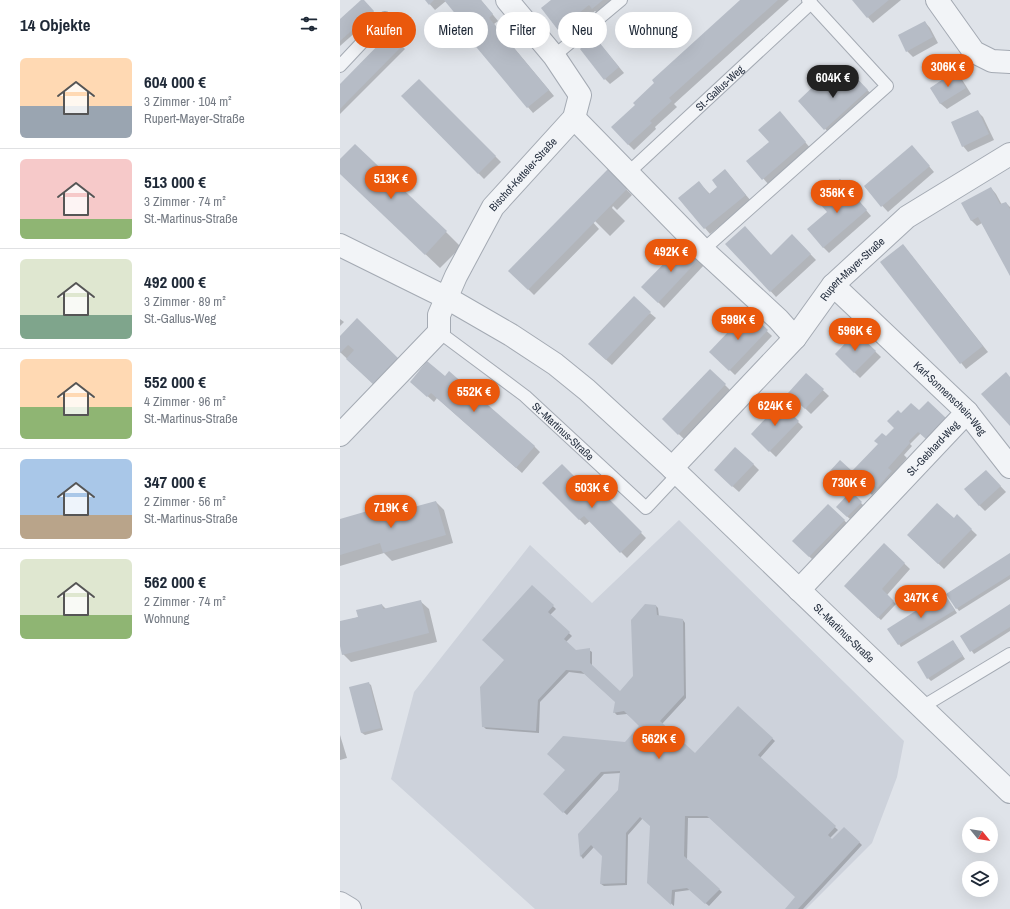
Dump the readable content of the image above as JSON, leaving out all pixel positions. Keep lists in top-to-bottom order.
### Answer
{
  "streets": {
    "street": [
      "Bischof-Ketteler-Straße",
      "Rupert-Mayer-Straße",
      "Karl-Sonnenschein-Weg",
      "St.-Martinus-Straße",
      "St.-Gebhard-Weg"
    ],
    "lane": ["St.-Gallus-Weg"]
  },
  "crossings": [
    ["Bischof-Ketteler-Straße", "St.-Martinus-Straße"],
    ["Rupert-Mayer-Straße", "Karl-Sonnenschein-Weg"],
    ["Rupert-Mayer-Straße", "St.-Martinus-Straße"],
    ["Karl-Sonnenschein-Weg", "St.-Gebhard-Weg"],
    ["St.-Martinus-Straße", "St.-Gebhard-Weg"]
  ],
  "north": "bottom right",
  "page": {
    "heading": "14 Objekte",
    "chip": [
      "Kaufen",
      "Mieten",
      "Filter",
      "Neu",
      "Wohnung"
    ],
    "list": [
      {
        "name": "604 000 €",
        "note": "3 Zimmer · 104 m² · Rupert-Mayer-Straße"
      },
      {
        "name": "513 000 €",
        "note": "3 Zimmer · 74 m² · St.-Martinus-Straße"
      },
      {
        "name": "492 000 €",
        "note": "3 Zimmer · 89 m² · St.-Gallus-Weg"
      },
      {
        "name": "552 000 €",
        "note": "4 Zimmer · 96 m² · St.-Martinus-Straße"
      },
      {
        "name": "347 000 €",
        "note": "2 Zimmer · 56 m² · St.-Martinus-Straße"
      },
      {
        "name": "562 000 €",
        "note": "2 Zimmer · 74 m² · Wohnung"
      }
    ],
    "price": [
      "306K €",
      "604K €",
      "513K €",
      "356K €",
      "492K €",
      "598K €",
      "596K €",
      "552K €",
      "624K €",
      "730K €",
      "503K €",
      "719K €",
      "347K €",
      "562K €"
    ]
  }
}
